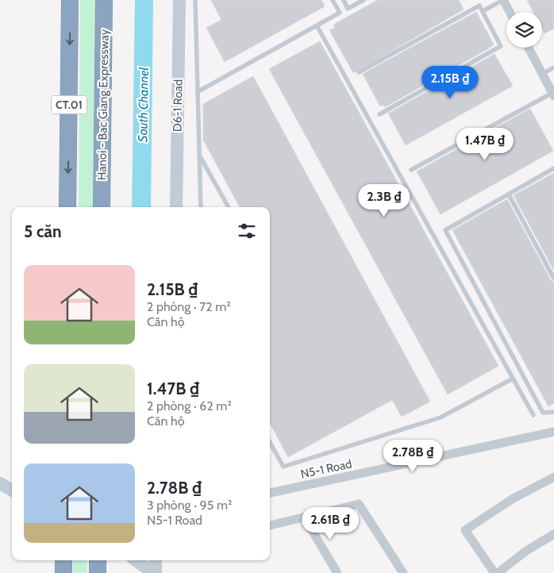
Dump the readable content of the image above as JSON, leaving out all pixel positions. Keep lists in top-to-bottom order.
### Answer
{
  "streets": {
    "highway": ["CT.01", "Hanoi - Bac Giang Expressway"],
    "street": ["D6-1 Road", "N5-1 Road"]
  },
  "water": ["South Channel"],
  "page": {
    "price": [
      "2.15B ₫",
      "1.47B ₫",
      "2.3B ₫",
      "2.78B ₫",
      "2.61B ₫"
    ],
    "heading": "5 căn",
    "list": [
      {
        "name": "2.15B ₫",
        "note": "2 phòng · 72 m² · Căn hộ"
      },
      {
        "name": "1.47B ₫",
        "note": "2 phòng · 62 m² · Căn hộ"
      },
      {
        "name": "2.78B ₫",
        "note": "3 phòng · 95 m² · N5-1 Road"
      }
    ]
  }
}
